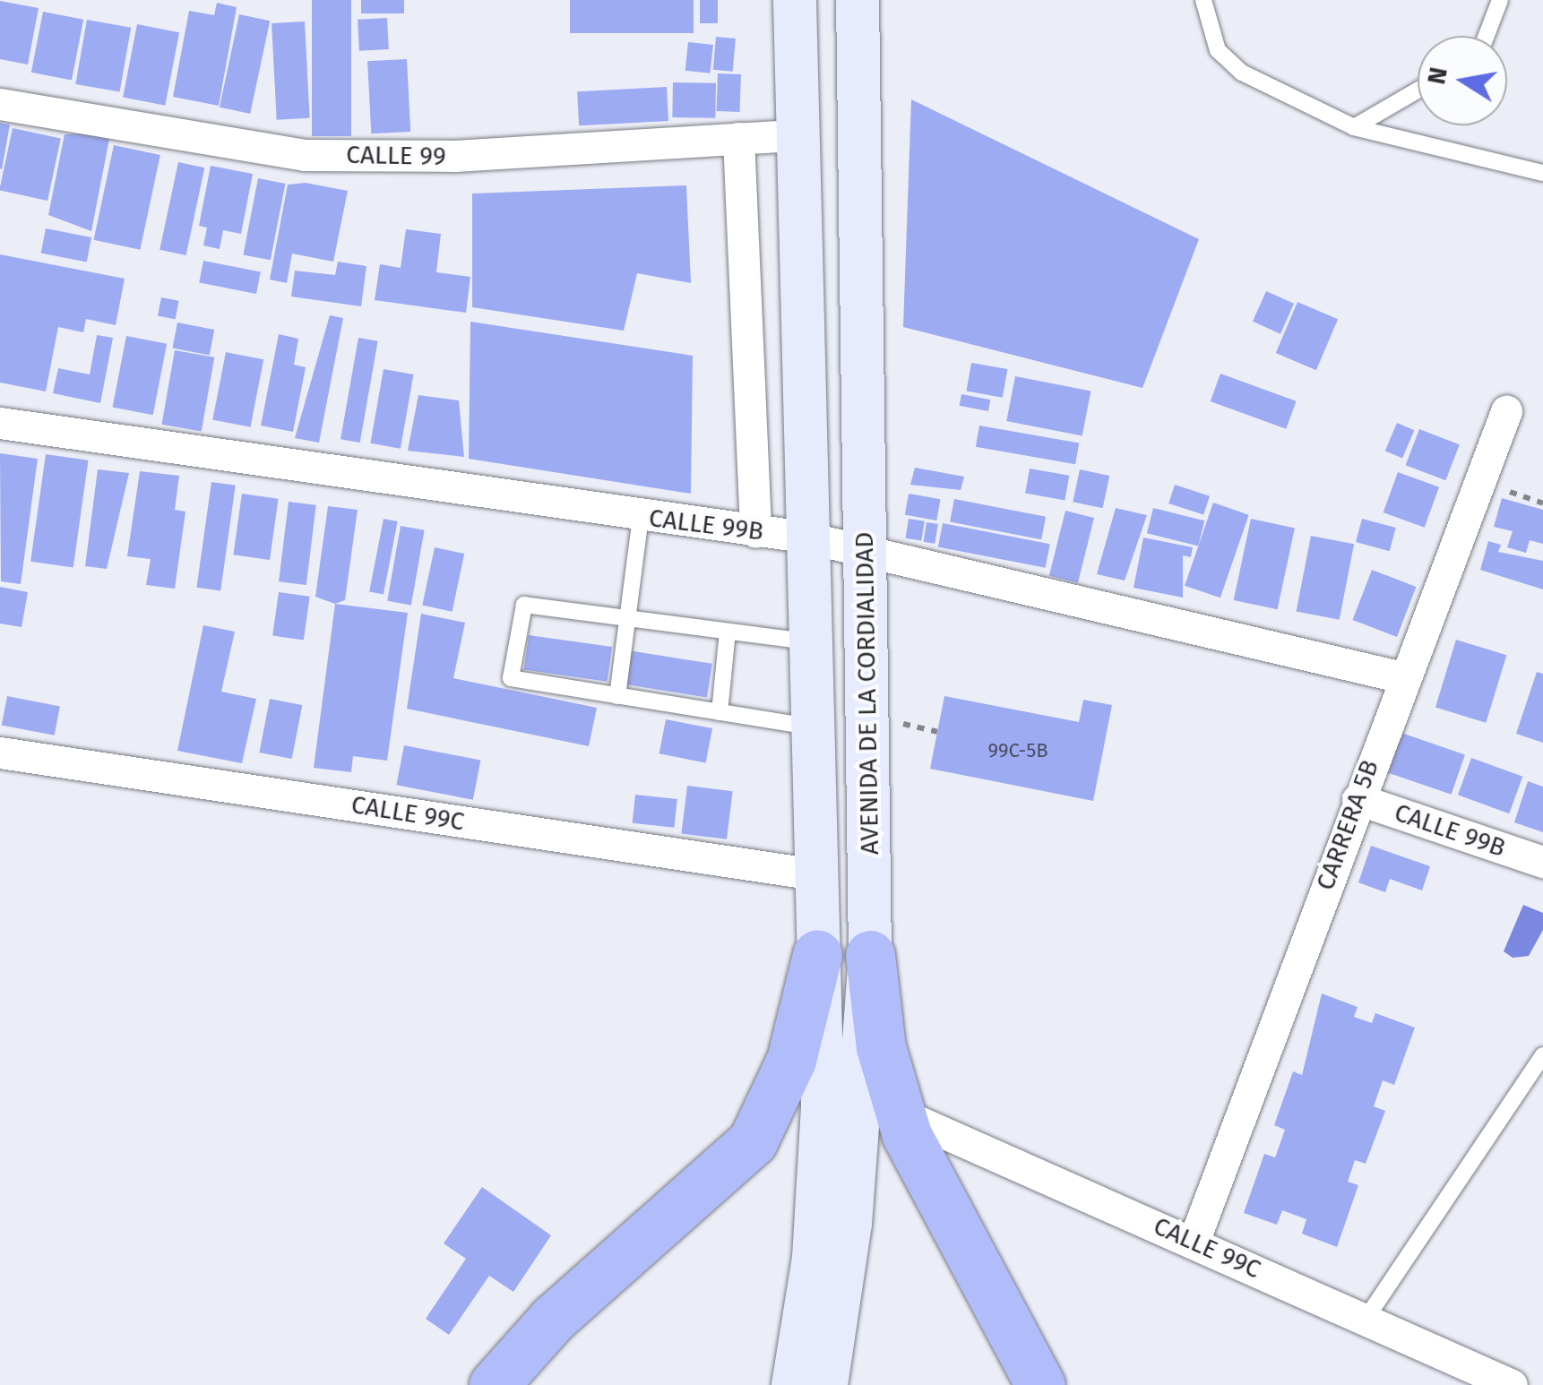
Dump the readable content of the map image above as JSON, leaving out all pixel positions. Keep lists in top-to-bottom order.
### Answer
{
  "streets": {
    "main road": ["AVENIDA DE LA CORDIALIDAD"],
    "street": [
      "CALLE 99",
      "CALLE 99B",
      "CALLE 99C",
      "CARRERA 5B"
    ]
  },
  "crossings": [
    ["CALLE 99B", "AVENIDA DE LA CORDIALIDAD"],
    ["CALLE 99B", "CARRERA 5B"],
    ["CALLE 99C", "CARRERA 5B"]
  ],
  "house_numbers": ["99C-5B"],
  "north": "left"
}
